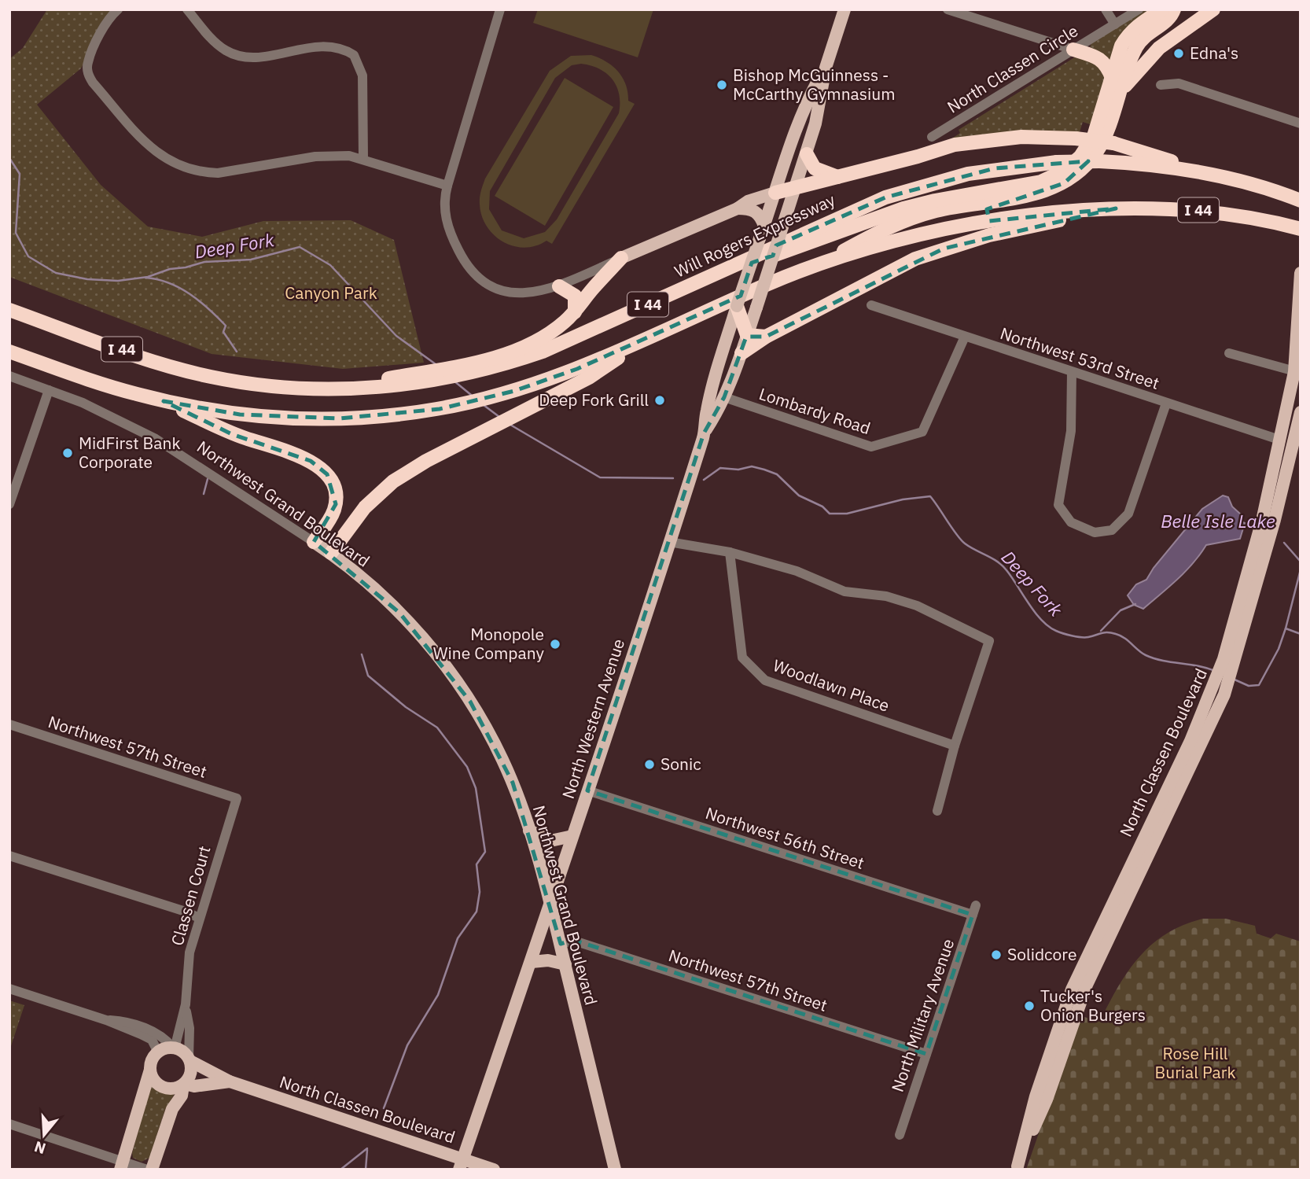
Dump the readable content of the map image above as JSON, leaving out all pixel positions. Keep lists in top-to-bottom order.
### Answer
{
  "streets": {
    "highway": ["I 44", "Will Rogers Expressway"],
    "main road": ["Northwest Grand Boulevard", "North Western Avenue", "North Classen Boulevard"],
    "street": [
      "North Classen Circle",
      "Northwest 53rd Street",
      "Lombardy Road",
      "Woodlawn Place",
      "Northwest 57th Street",
      "Northwest 56th Street",
      "Classen Court",
      "North Military Avenue"
    ]
  },
  "crossings": [
    ["Northwest 53rd Street", "Lombardy Road"],
    ["Northwest 53rd Street", "North Classen Boulevard"],
    ["Lombardy Road", "North Western Avenue"],
    ["Northwest Grand Boulevard", "North Western Avenue"],
    ["Northwest Grand Boulevard", "Northwest 57th Street"],
    ["North Western Avenue", "North Classen Boulevard"],
    ["North Western Avenue", "Northwest 56th Street"],
    ["Northwest 57th Street", "Classen Court"],
    ["Northwest 57th Street", "North Military Avenue"],
    ["North Classen Boulevard", "Classen Court"],
    ["Northwest 56th Street", "North Military Avenue"]
  ],
  "water": ["Deep Fork", "Belle Isle Lake"],
  "parks": ["Canyon Park", "Rose Hill Burial Park"],
  "places": [
    "Edna's",
    "Bishop McGuinness - McCarthy Gymnasium",
    "Deep Fork Grill",
    "MidFirst Bank Corporate",
    "Monopole Wine Company",
    "Sonic",
    "Solidcore",
    "Tucker's Onion Burgers"
  ],
  "north": "bottom"
}
